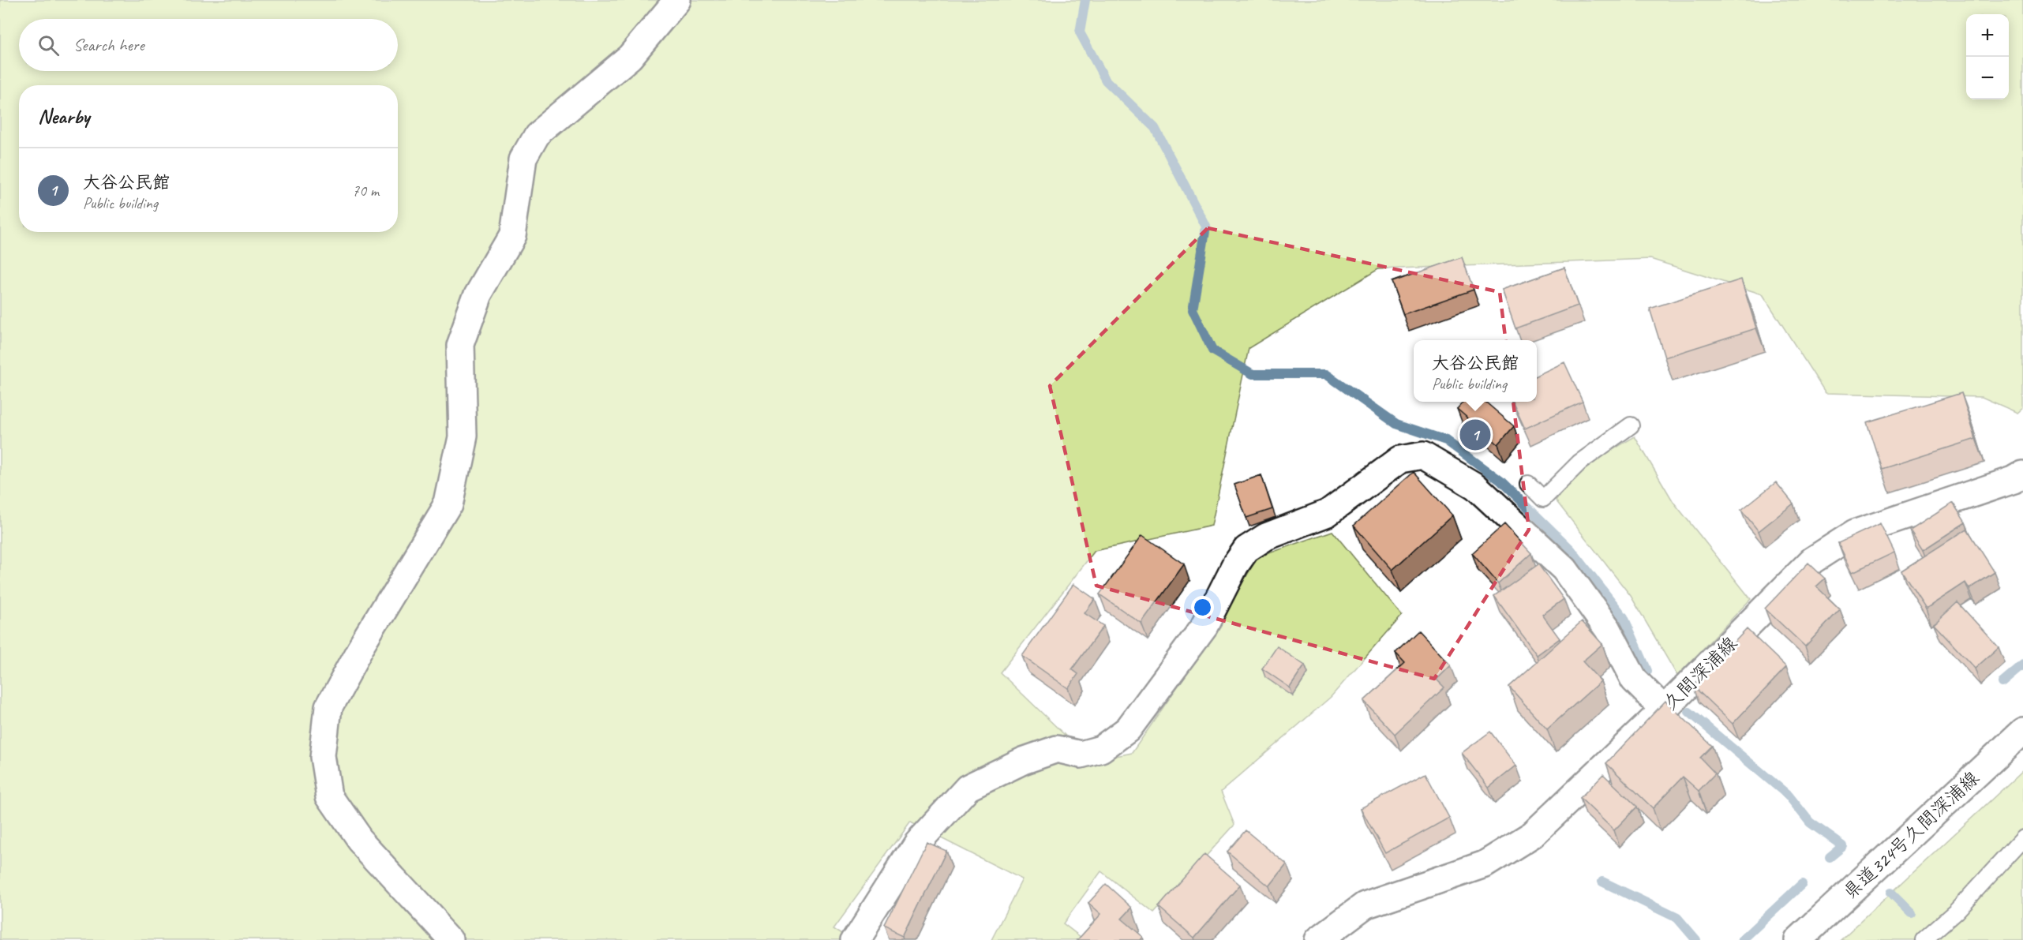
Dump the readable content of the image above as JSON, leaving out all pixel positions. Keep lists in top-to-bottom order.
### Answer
{
  "streets": {
    "street": ["久間深浦線", "県道324号久間深浦線"]
  },
  "page": {
    "map_buttons": ["+", "−"],
    "search": "Search here",
    "heading": "Nearby",
    "list": [
      {
        "mark": "1",
        "name": "大谷公民館",
        "note": "Public building",
        "value": "70 m"
      }
    ],
    "popup": ["大谷公民館", "Public building"],
    "pins": "1"
  }
}
